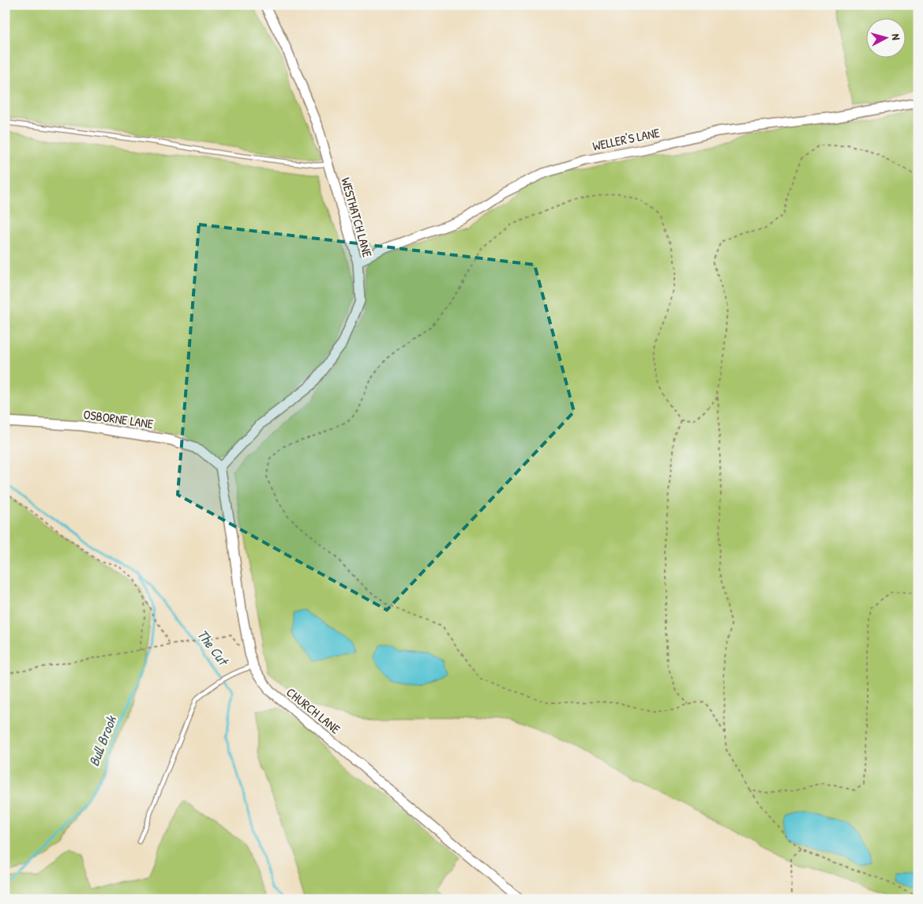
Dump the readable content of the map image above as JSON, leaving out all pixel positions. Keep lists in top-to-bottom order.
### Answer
{
  "streets": {
    "street": [
      "WELLER'S LANE",
      "WESTHATCH LANE",
      "OSBORNE LANE",
      "CHURCH LANE"
    ]
  },
  "crossings": [
    ["WELLER'S LANE", "WESTHATCH LANE"],
    ["WESTHATCH LANE", "OSBORNE LANE"],
    ["WESTHATCH LANE", "CHURCH LANE"],
    ["OSBORNE LANE", "CHURCH LANE"]
  ],
  "water": ["The Cut", "Bull Brook"],
  "north": "right"
}
